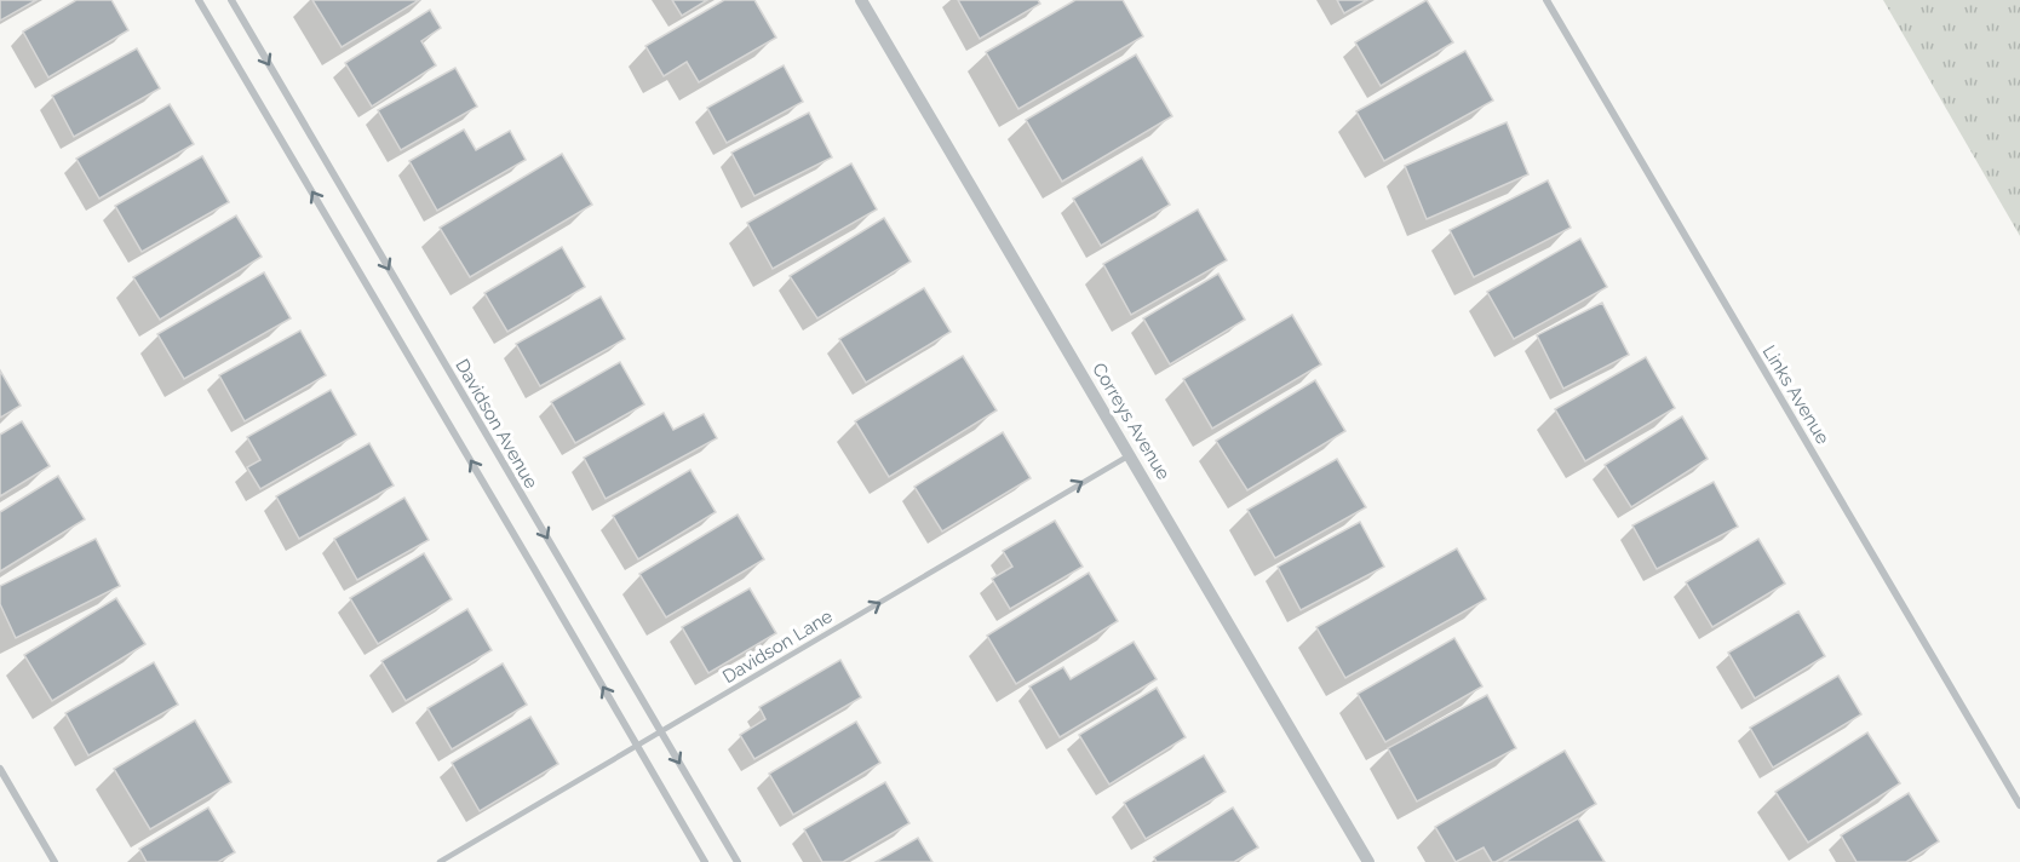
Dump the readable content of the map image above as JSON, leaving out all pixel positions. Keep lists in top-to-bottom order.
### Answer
{
  "streets": {
    "street": ["Links Avenue", "Correys Avenue", "Davidson Avenue"],
    "lane": ["Davidson Lane"]
  },
  "crossings": [
    ["Correys Avenue", "Davidson Lane"],
    ["Davidson Avenue", "Davidson Lane"]
  ],
  "one_way": ["Davidson Lane"]
}
